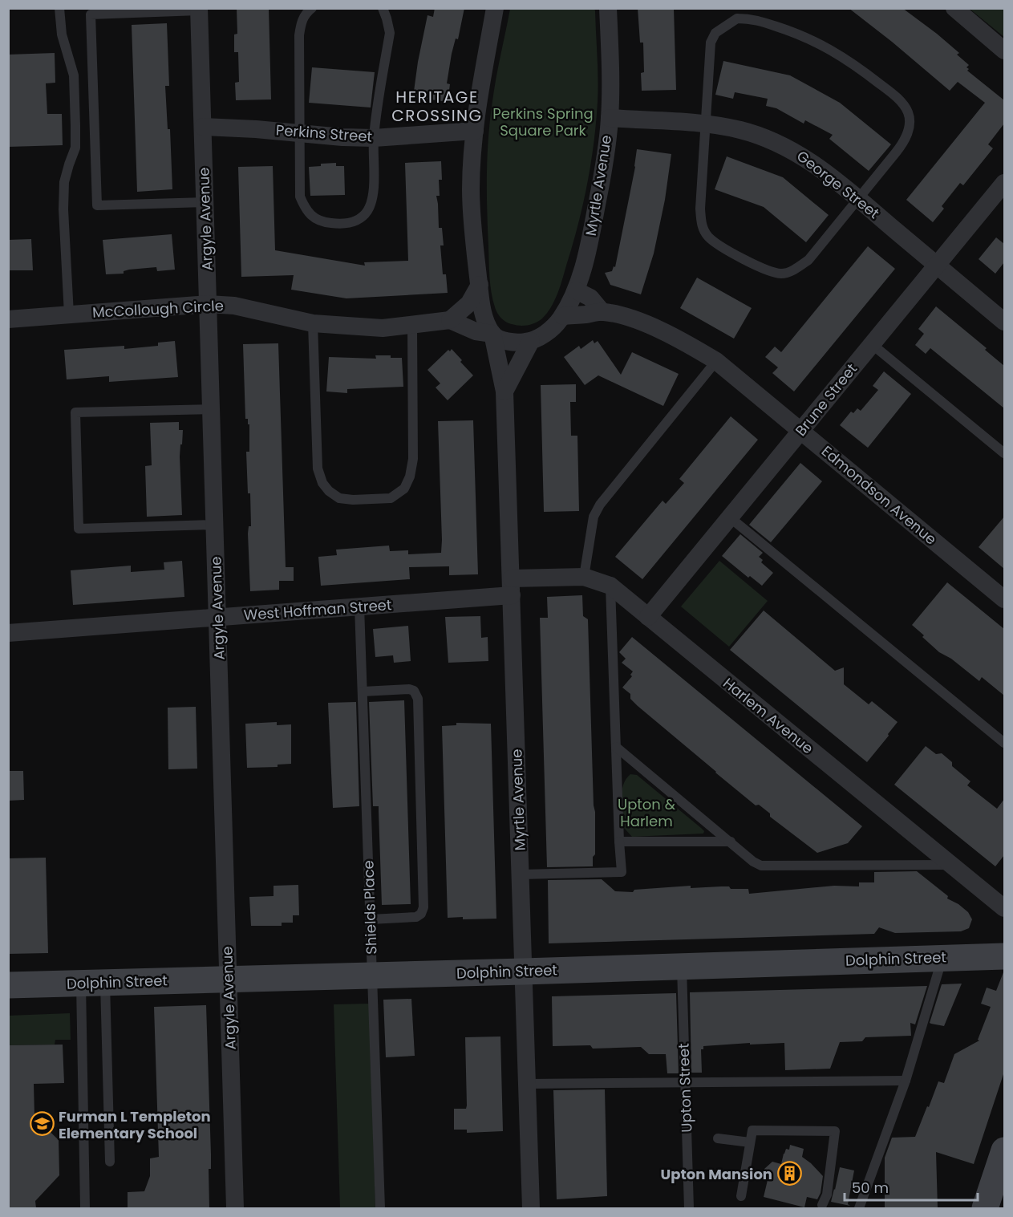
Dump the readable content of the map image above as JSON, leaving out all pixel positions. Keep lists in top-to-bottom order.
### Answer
{
  "streets": {
    "main road": ["Dolphin Street"],
    "street": [
      "Perkins Street",
      "George Street",
      "Myrtle Avenue",
      "Argyle Avenue",
      "McCollough Circle",
      "Brune Street",
      "Edmondson Avenue",
      "West Hoffman Street",
      "Harlem Avenue"
    ],
    "lane": ["Shields Place", "Upton Street"]
  },
  "crossings": [
    ["Perkins Street", "Myrtle Avenue"],
    ["Perkins Street", "Argyle Avenue"],
    ["George Street", "Myrtle Avenue"],
    ["George Street", "Brune Street"],
    ["Myrtle Avenue", "West Hoffman Street"],
    ["Myrtle Avenue", "Harlem Avenue"],
    ["Myrtle Avenue", "Dolphin Street"],
    ["Argyle Avenue", "McCollough Circle"],
    ["Argyle Avenue", "West Hoffman Street"],
    ["Argyle Avenue", "Dolphin Street"],
    ["Brune Street", "Edmondson Avenue"],
    ["Brune Street", "Harlem Avenue"],
    ["West Hoffman Street", "Harlem Avenue"],
    ["West Hoffman Street", "Shields Place"],
    ["Shields Place", "Dolphin Street"],
    ["Dolphin Street", "Upton Street"]
  ],
  "districts": ["HERITAGE CROSSING"],
  "parks": ["Perkins Spring Square Park", "Upton & Harlem"],
  "places": {
    "school or university": ["Furman L Templeton Elementary School"],
    "building": ["Upton Mansion"]
  },
  "scale_bar": "50 m"
}
